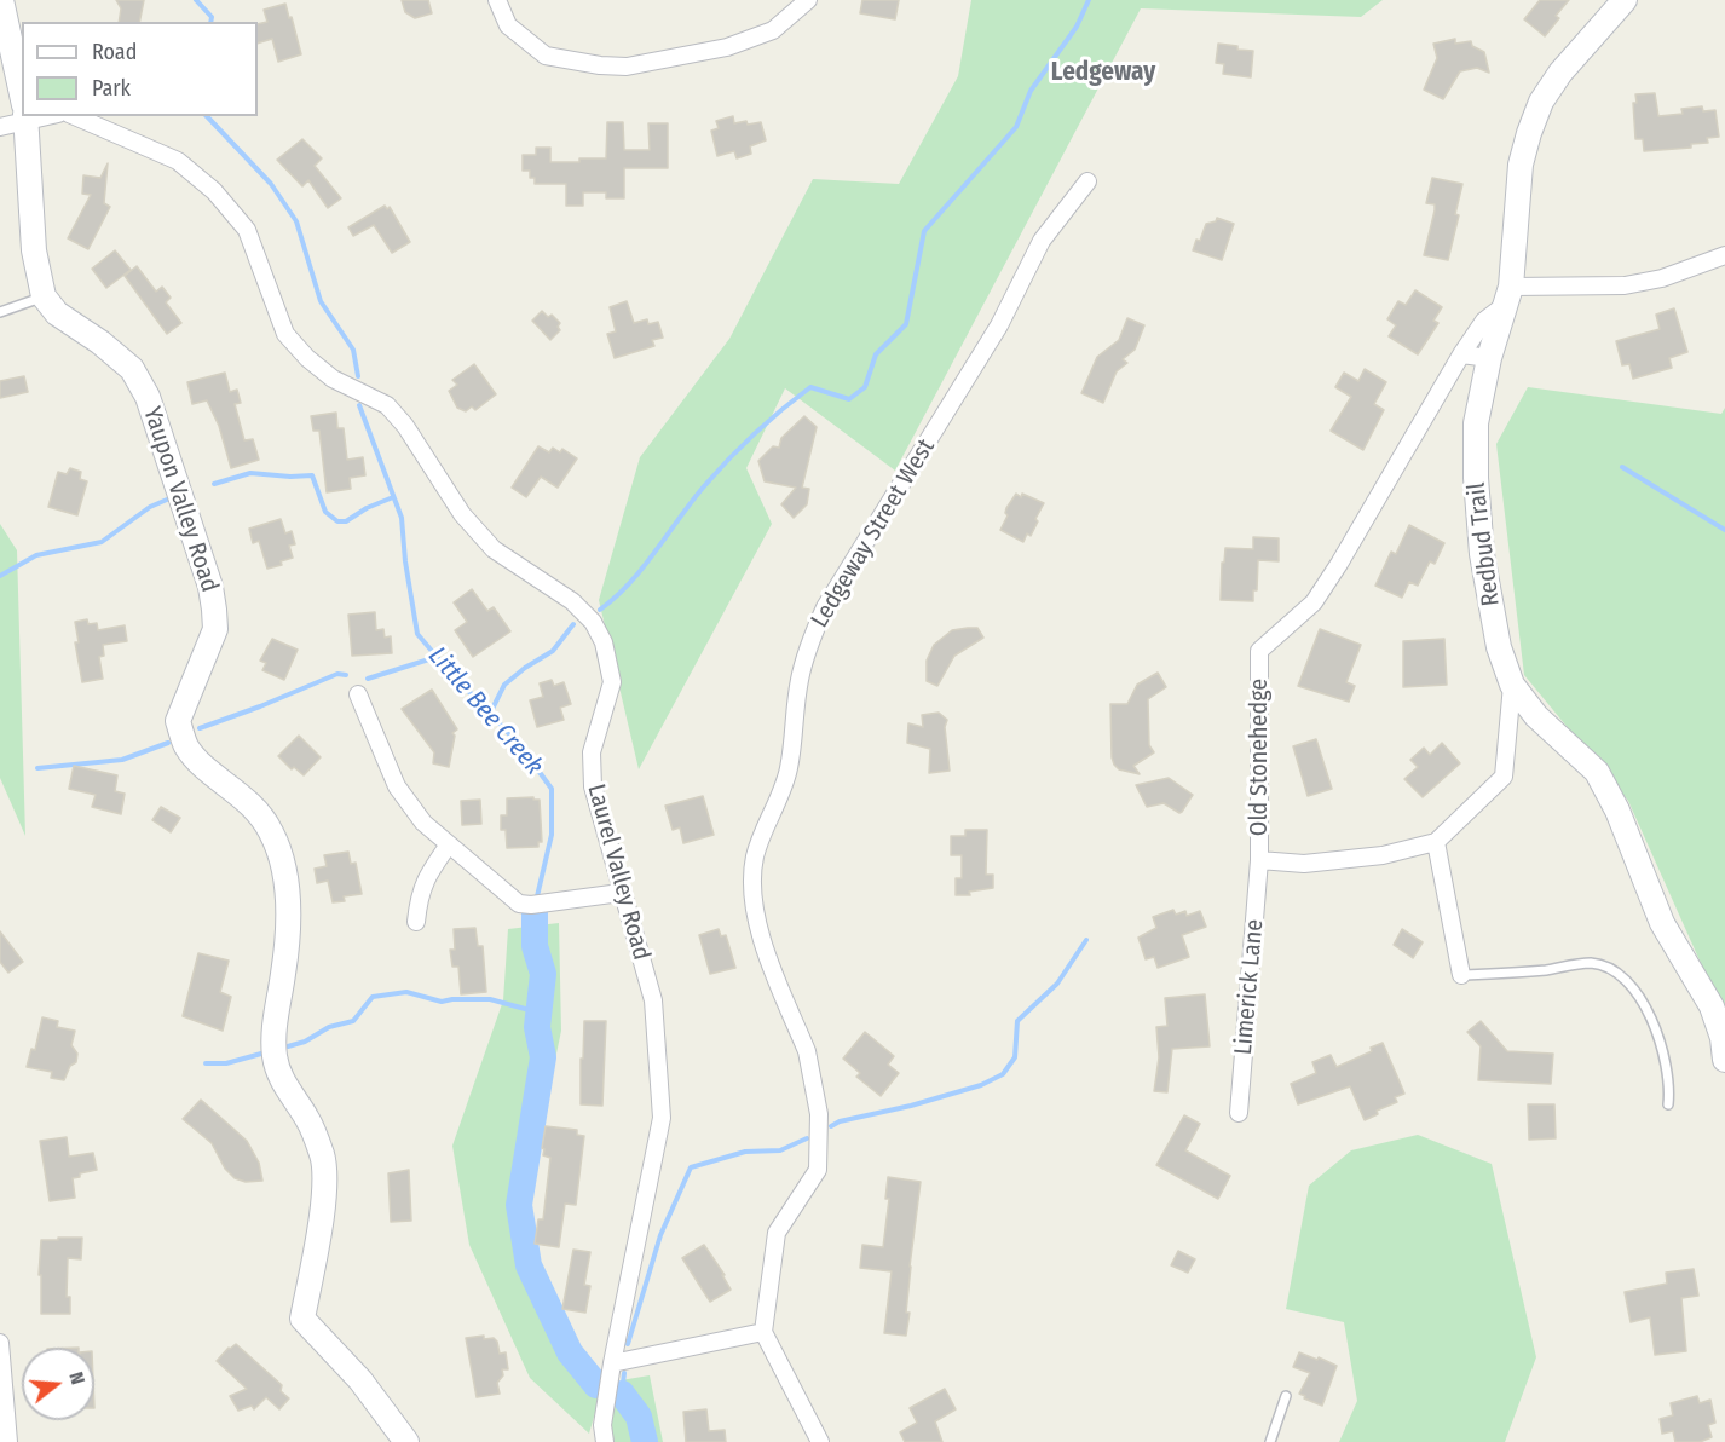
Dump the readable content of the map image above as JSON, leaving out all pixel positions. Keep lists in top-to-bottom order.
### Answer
{
  "streets": {
    "street": [
      "Yaupon Valley Road",
      "Ledgeway Street West",
      "Redbud Trail",
      "Old Stonehedge",
      "Laurel Valley Road",
      "Limerick Lane"
    ]
  },
  "crossings": [
    ["Redbud Trail", "Old Stonehedge"],
    ["Old Stonehedge", "Limerick Lane"]
  ],
  "districts": ["Ledgeway"],
  "water": ["Little Bee Creek"],
  "legend": ["Road", "Park"],
  "north": "right"
}
